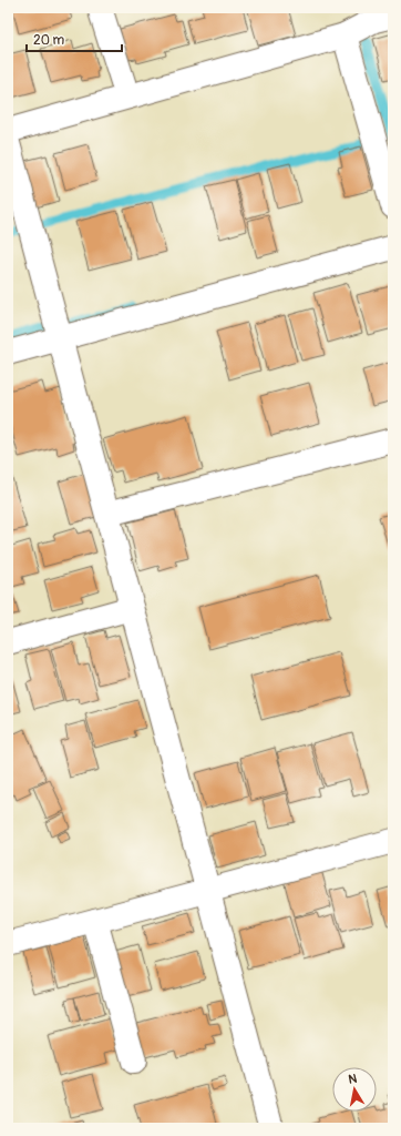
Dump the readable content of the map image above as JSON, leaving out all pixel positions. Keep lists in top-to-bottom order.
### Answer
{
  "scale_bar": "20 m",
  "north": "top"
}
